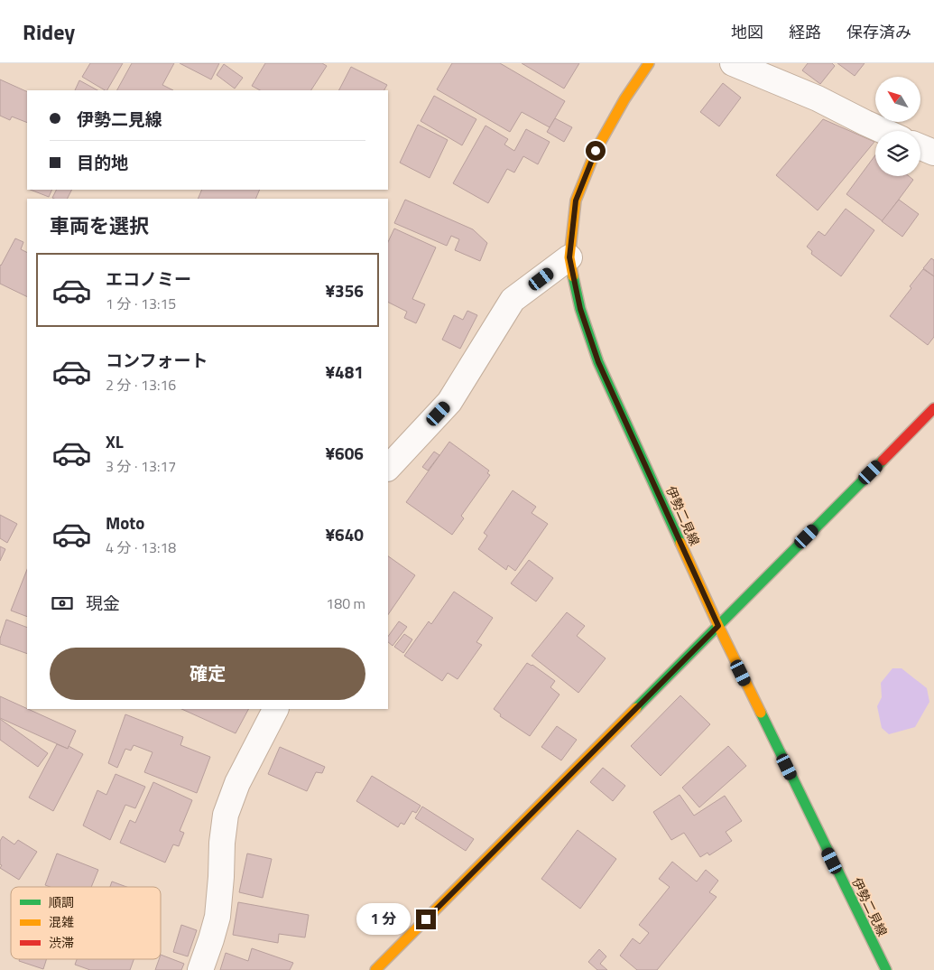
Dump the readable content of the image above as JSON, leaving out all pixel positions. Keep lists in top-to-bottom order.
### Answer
{
  "streets": {
    "main road": ["伊勢二見線"]
  },
  "legend": ["順調", "混雑", "渋滞"],
  "north": "top left",
  "page": {
    "header": "Ridey",
    "nav": ["地図", "経路", "保存済み"],
    "banner": ["伊勢二見線", "目的地"],
    "heading": "車両を選択",
    "list": [
      {
        "name": "エコノミー",
        "note": "1 分 · 13:15",
        "value": "¥356"
      },
      {
        "name": "コンフォート",
        "note": "2 分 · 13:16",
        "value": "¥481"
      },
      {
        "name": "XL",
        "note": "3 分 · 13:17",
        "value": "¥606"
      },
      {
        "name": "Moto",
        "note": "4 分 · 13:18",
        "value": "¥640"
      }
    ],
    "pay": ["現金", "180 m"],
    "buttons": "確定",
    "bubble": "1 分"
  }
}
